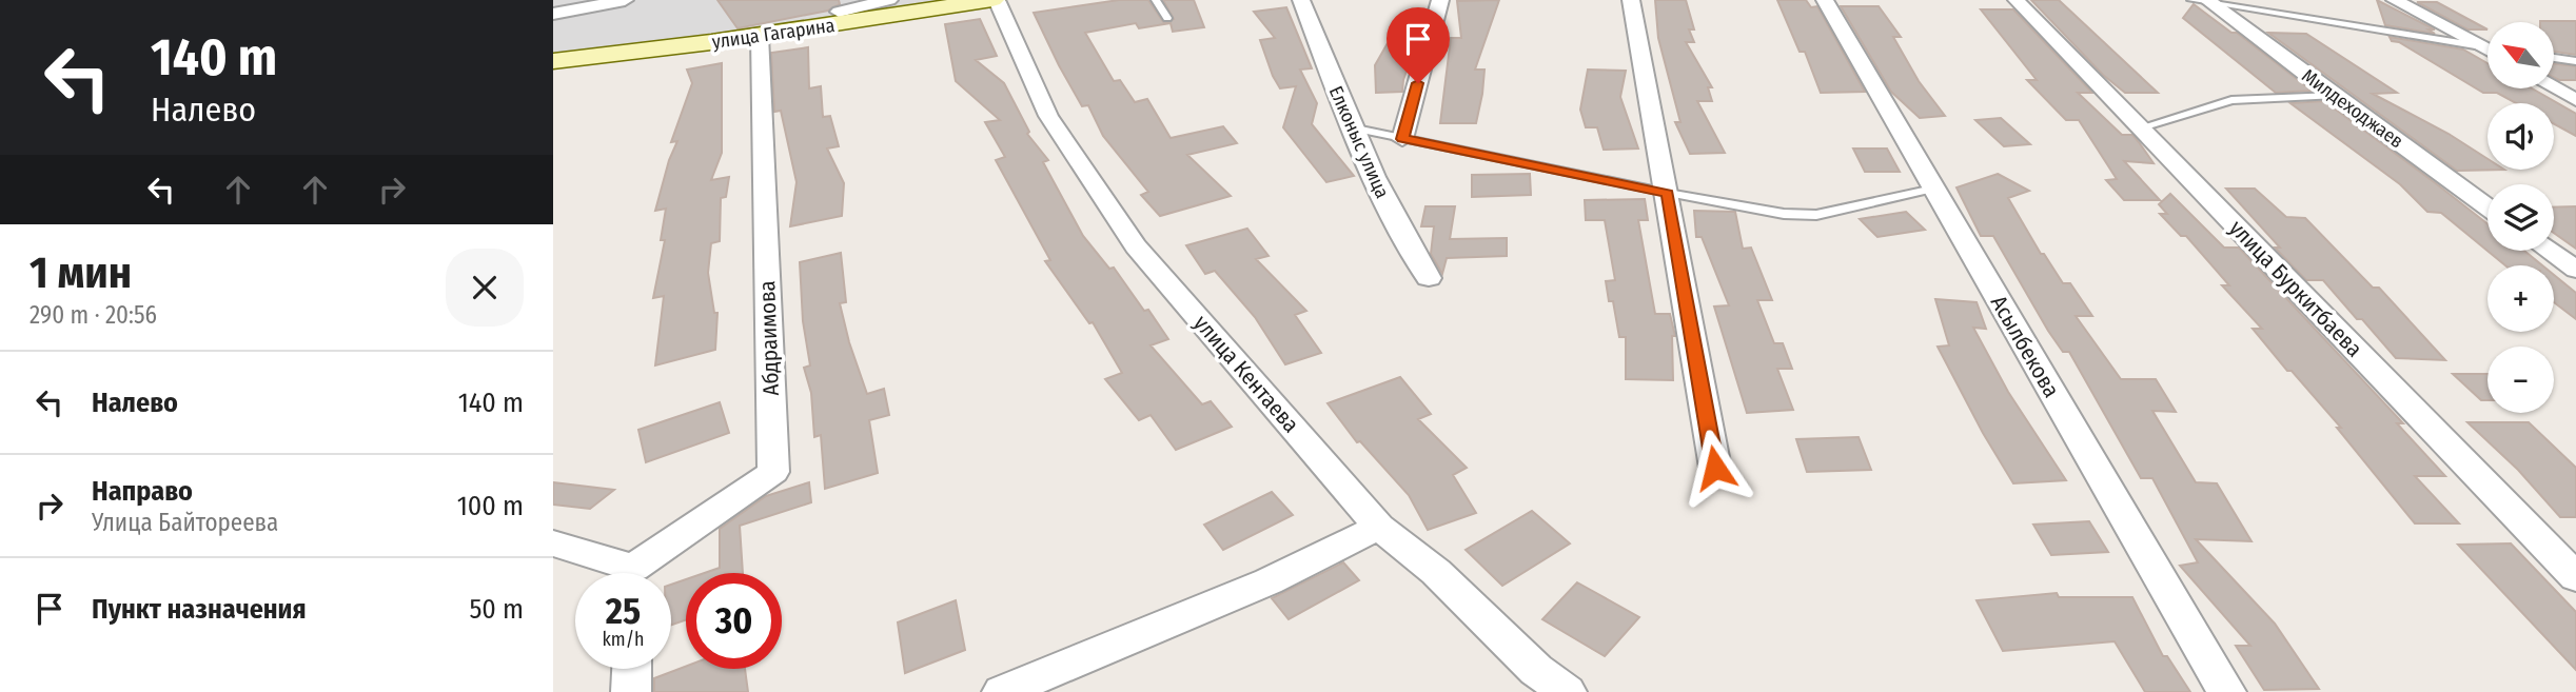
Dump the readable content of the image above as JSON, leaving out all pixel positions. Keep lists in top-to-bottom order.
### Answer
{
  "streets": {
    "main road": ["улица Гагарина"],
    "street": [
      "Милдеходжаев",
      "Елконыс улица",
      "улица Буркитбаева",
      "Абдраимова",
      "Асылбекова",
      "улица Кентаева"
    ]
  },
  "crossings": [
    ["улица Гагарина", "Абдраимова"],
    ["улица Гагарина", "улица Кентаева"]
  ],
  "north": "top left",
  "page": {
    "turn": ["140 m", "Налево"],
    "map_buttons": ["+", "−"],
    "heading": ["1 мин", "290 m · 20:56"],
    "list": [
      {
        "name": "Налево",
        "value": "140 m"
      },
      {
        "name": "Направо",
        "note": "Улица Байтореева",
        "value": "100 m"
      },
      {
        "name": "Пункт назначения",
        "value": "50 m"
      }
    ],
    "speed": "25 km/h",
    "limit": "30"
  }
}
